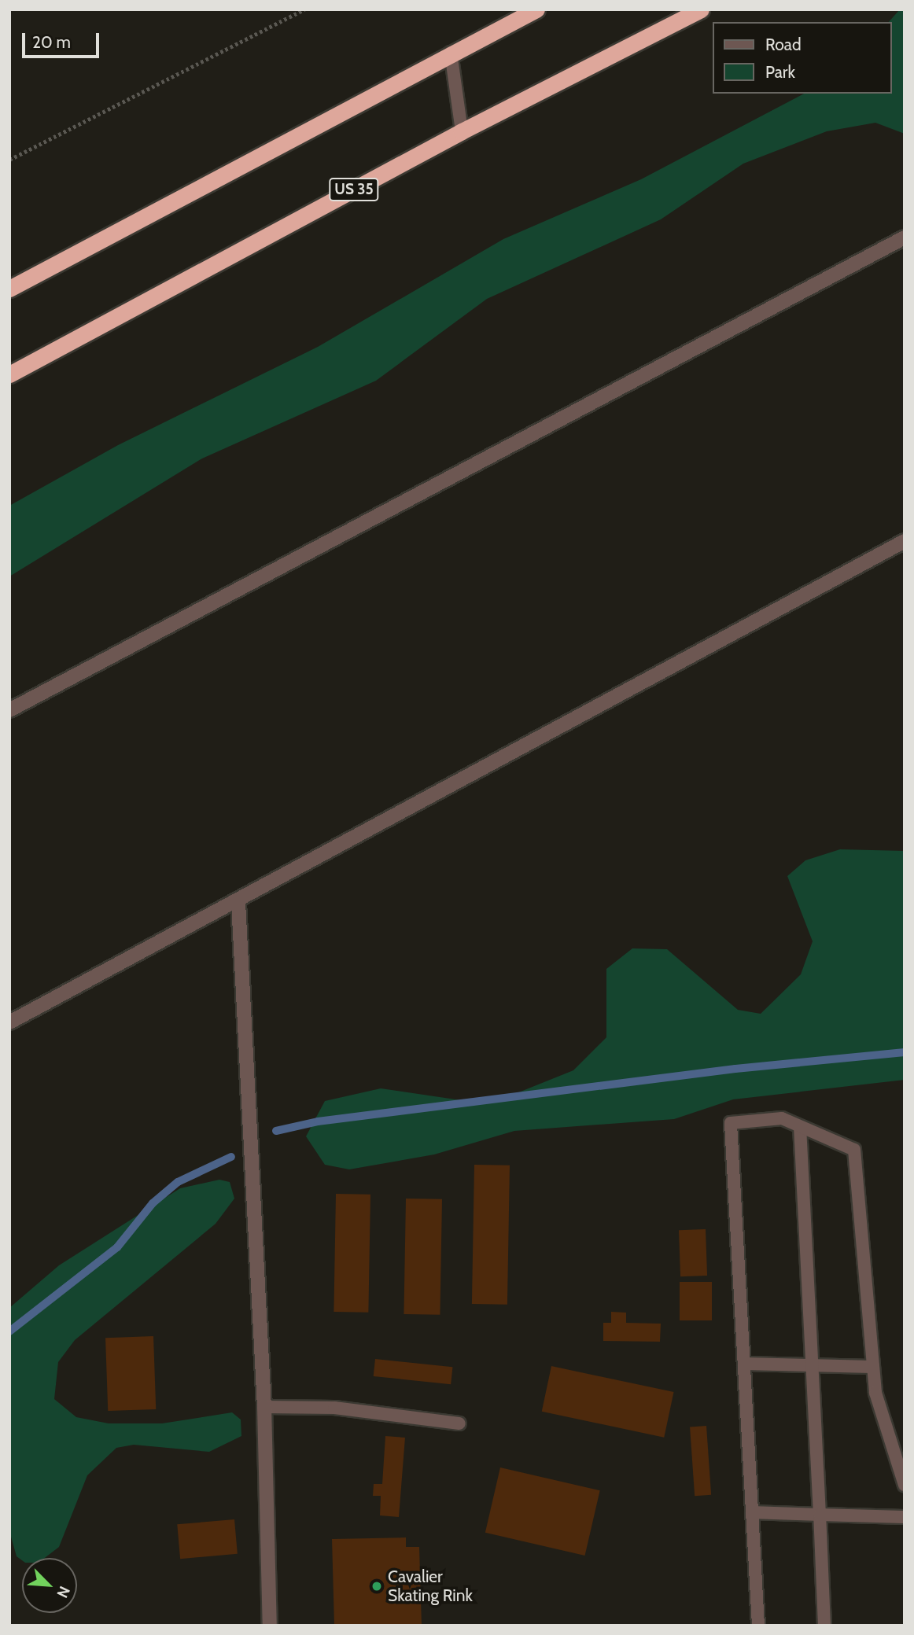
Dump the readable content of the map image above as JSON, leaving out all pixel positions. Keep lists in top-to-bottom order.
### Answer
{
  "streets": {
    "highway": ["US 35"]
  },
  "places": ["Cavalier Skating Rink"],
  "legend": ["Road", "Park"],
  "scale_bar": "20 m",
  "north": "bottom right"
}
